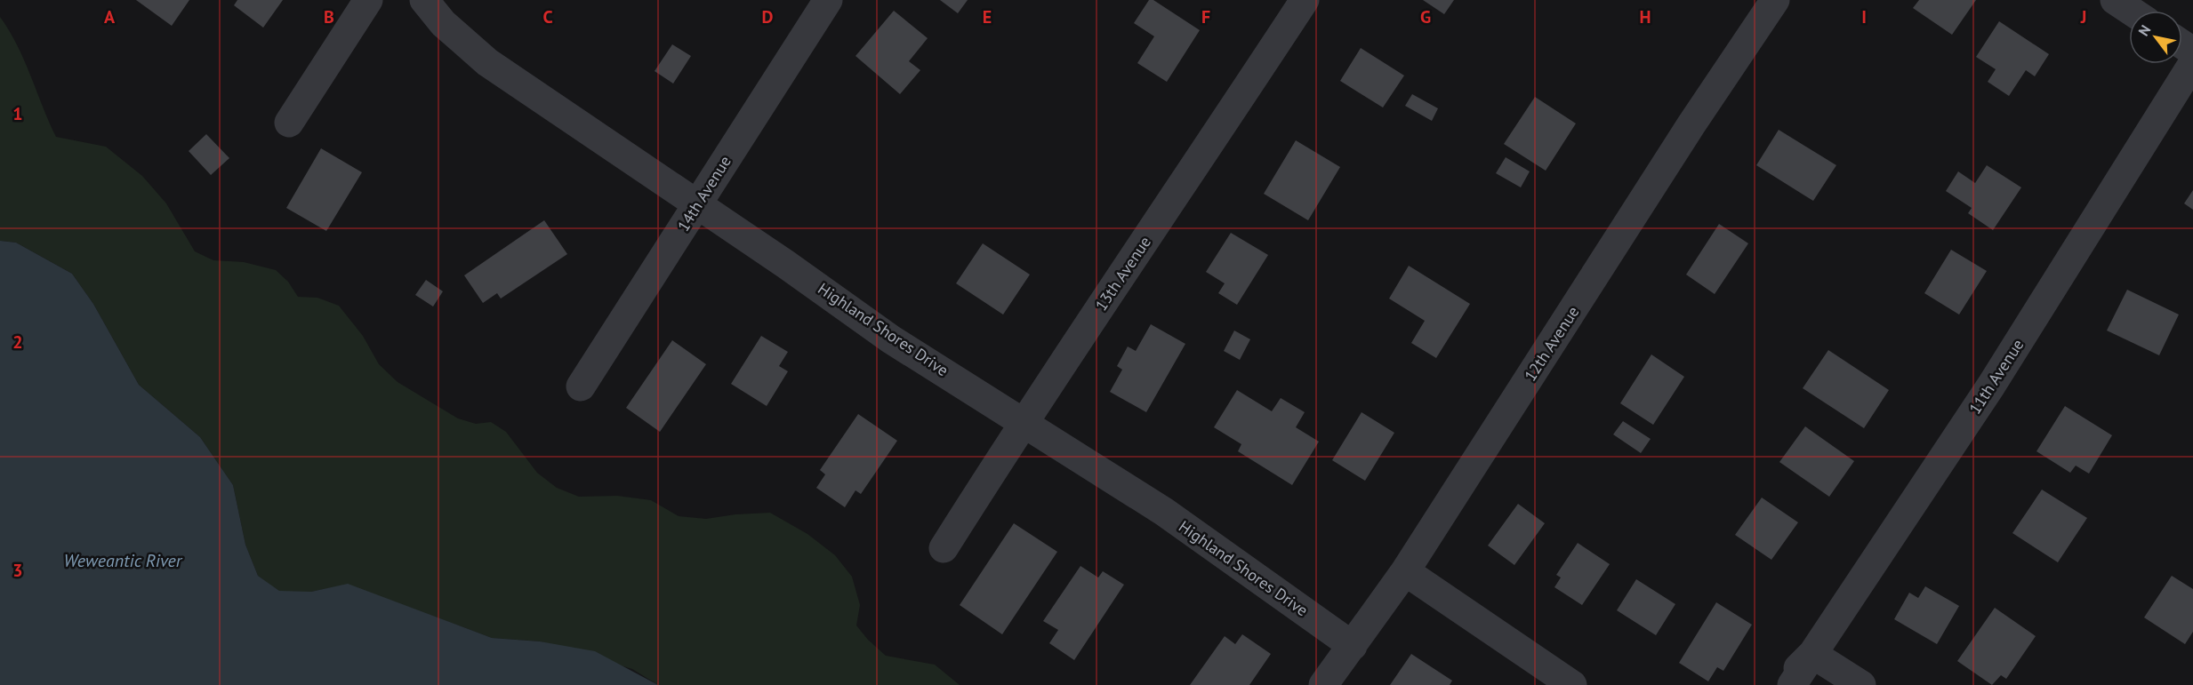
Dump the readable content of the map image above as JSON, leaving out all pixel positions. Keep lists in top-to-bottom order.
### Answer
{
  "streets": {
    "street": [
      "14th Avenue",
      "13th Avenue",
      "Highland Shores Drive",
      "12th Avenue",
      "11th Avenue"
    ]
  },
  "crossings": [
    ["14th Avenue", "Highland Shores Drive"],
    ["13th Avenue", "Highland Shores Drive"],
    ["Highland Shores Drive", "12th Avenue"]
  ],
  "water": ["Weweantic River"],
  "north": "top left",
  "grid": {
    "columns": [
      "A",
      "B",
      "C",
      "D",
      "E",
      "F",
      "G",
      "H",
      "I",
      "J"
    ],
    "rows": ["1", "2", "3"]
  }
}
